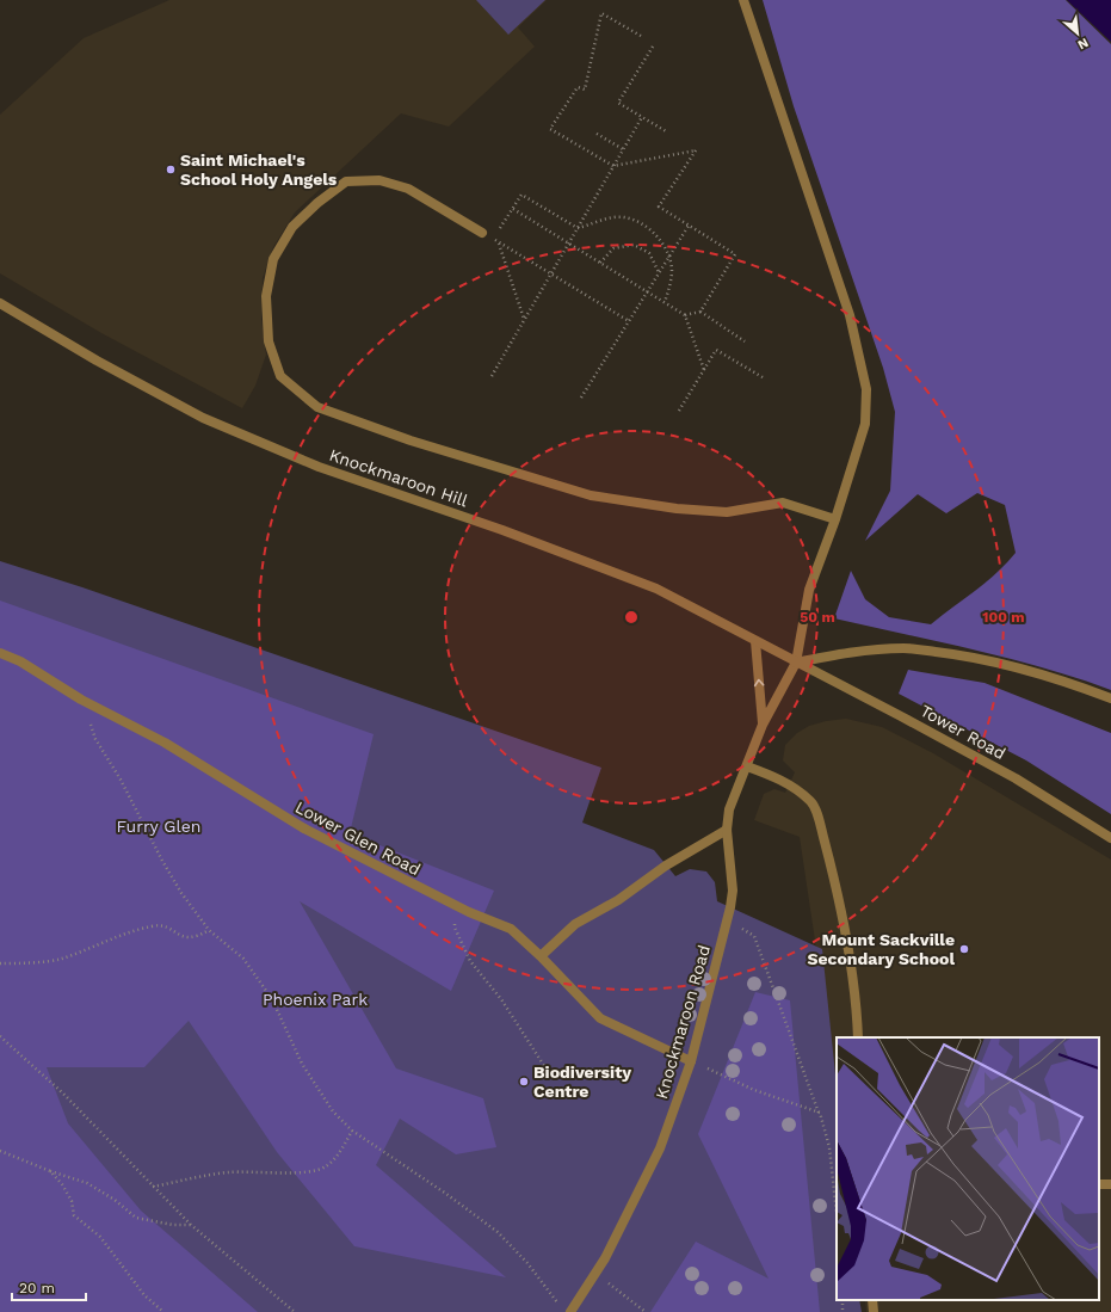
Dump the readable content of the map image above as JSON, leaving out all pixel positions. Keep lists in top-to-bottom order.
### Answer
{
  "streets": {
    "street": [
      "Knockmaroon Hill",
      "Tower Road",
      "Lower Glen Road",
      "Knockmaroon Road"
    ]
  },
  "crossings": [
    ["Knockmaroon Hill", "Tower Road"],
    ["Knockmaroon Hill", "Knockmaroon Road"],
    ["Tower Road", "Knockmaroon Road"],
    ["Lower Glen Road", "Knockmaroon Road"]
  ],
  "parks": ["Furry Glen", "Phoenix Park"],
  "places": ["Saint Michael's School Holy Angels", "Mount Sackville Secondary School", "Biodiversity Centre"],
  "scale_bar": "20 m",
  "north": "bottom right",
  "rings": ["50 m", "100 m"]
}
